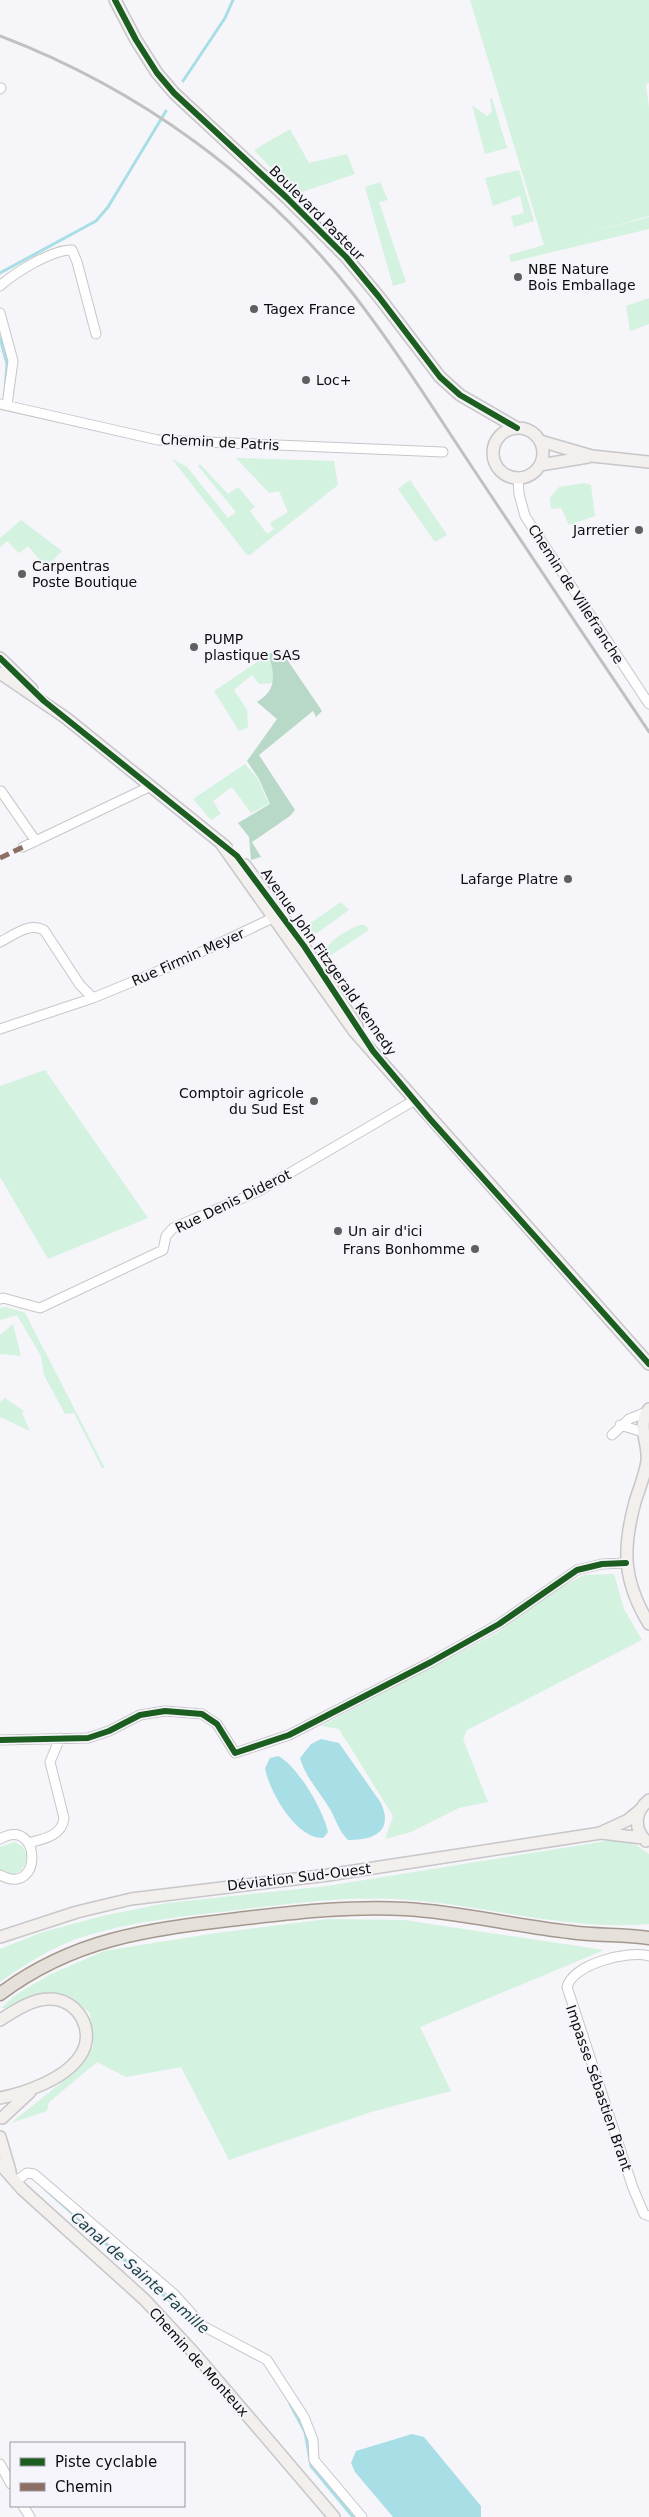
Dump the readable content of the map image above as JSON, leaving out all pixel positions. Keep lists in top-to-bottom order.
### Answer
{
  "streets": {
    "street": [
      "Boulevard Pasteur",
      "Chemin de Patris",
      "Chemin de Villefranche",
      "Rue Firmin Meyer",
      "Avenue John Fitzgerald Kennedy",
      "Rue Denis Diderot",
      "Déviation Sud-Ouest",
      "Impasse Sébastien Brant",
      "Chemin de Monteux"
    ]
  },
  "crossings": [
    ["Boulevard Pasteur", "Chemin de Villefranche"],
    ["Rue Firmin Meyer", "Avenue John Fitzgerald Kennedy"],
    ["Avenue John Fitzgerald Kennedy", "Rue Denis Diderot"]
  ],
  "water": ["Canal de Sainte Famille"],
  "places": [
    "NBE Nature Bois Emballage",
    "Tagex France",
    "Loc+",
    "Jarretier",
    "Carpentras Poste Boutique",
    "PUMP plastique SAS",
    "Lafarge Platre",
    "Comptoir agricole du Sud Est",
    "Un air d'ici",
    "Frans Bonhomme"
  ],
  "legend": ["Piste cyclable", "Chemin"]
}
